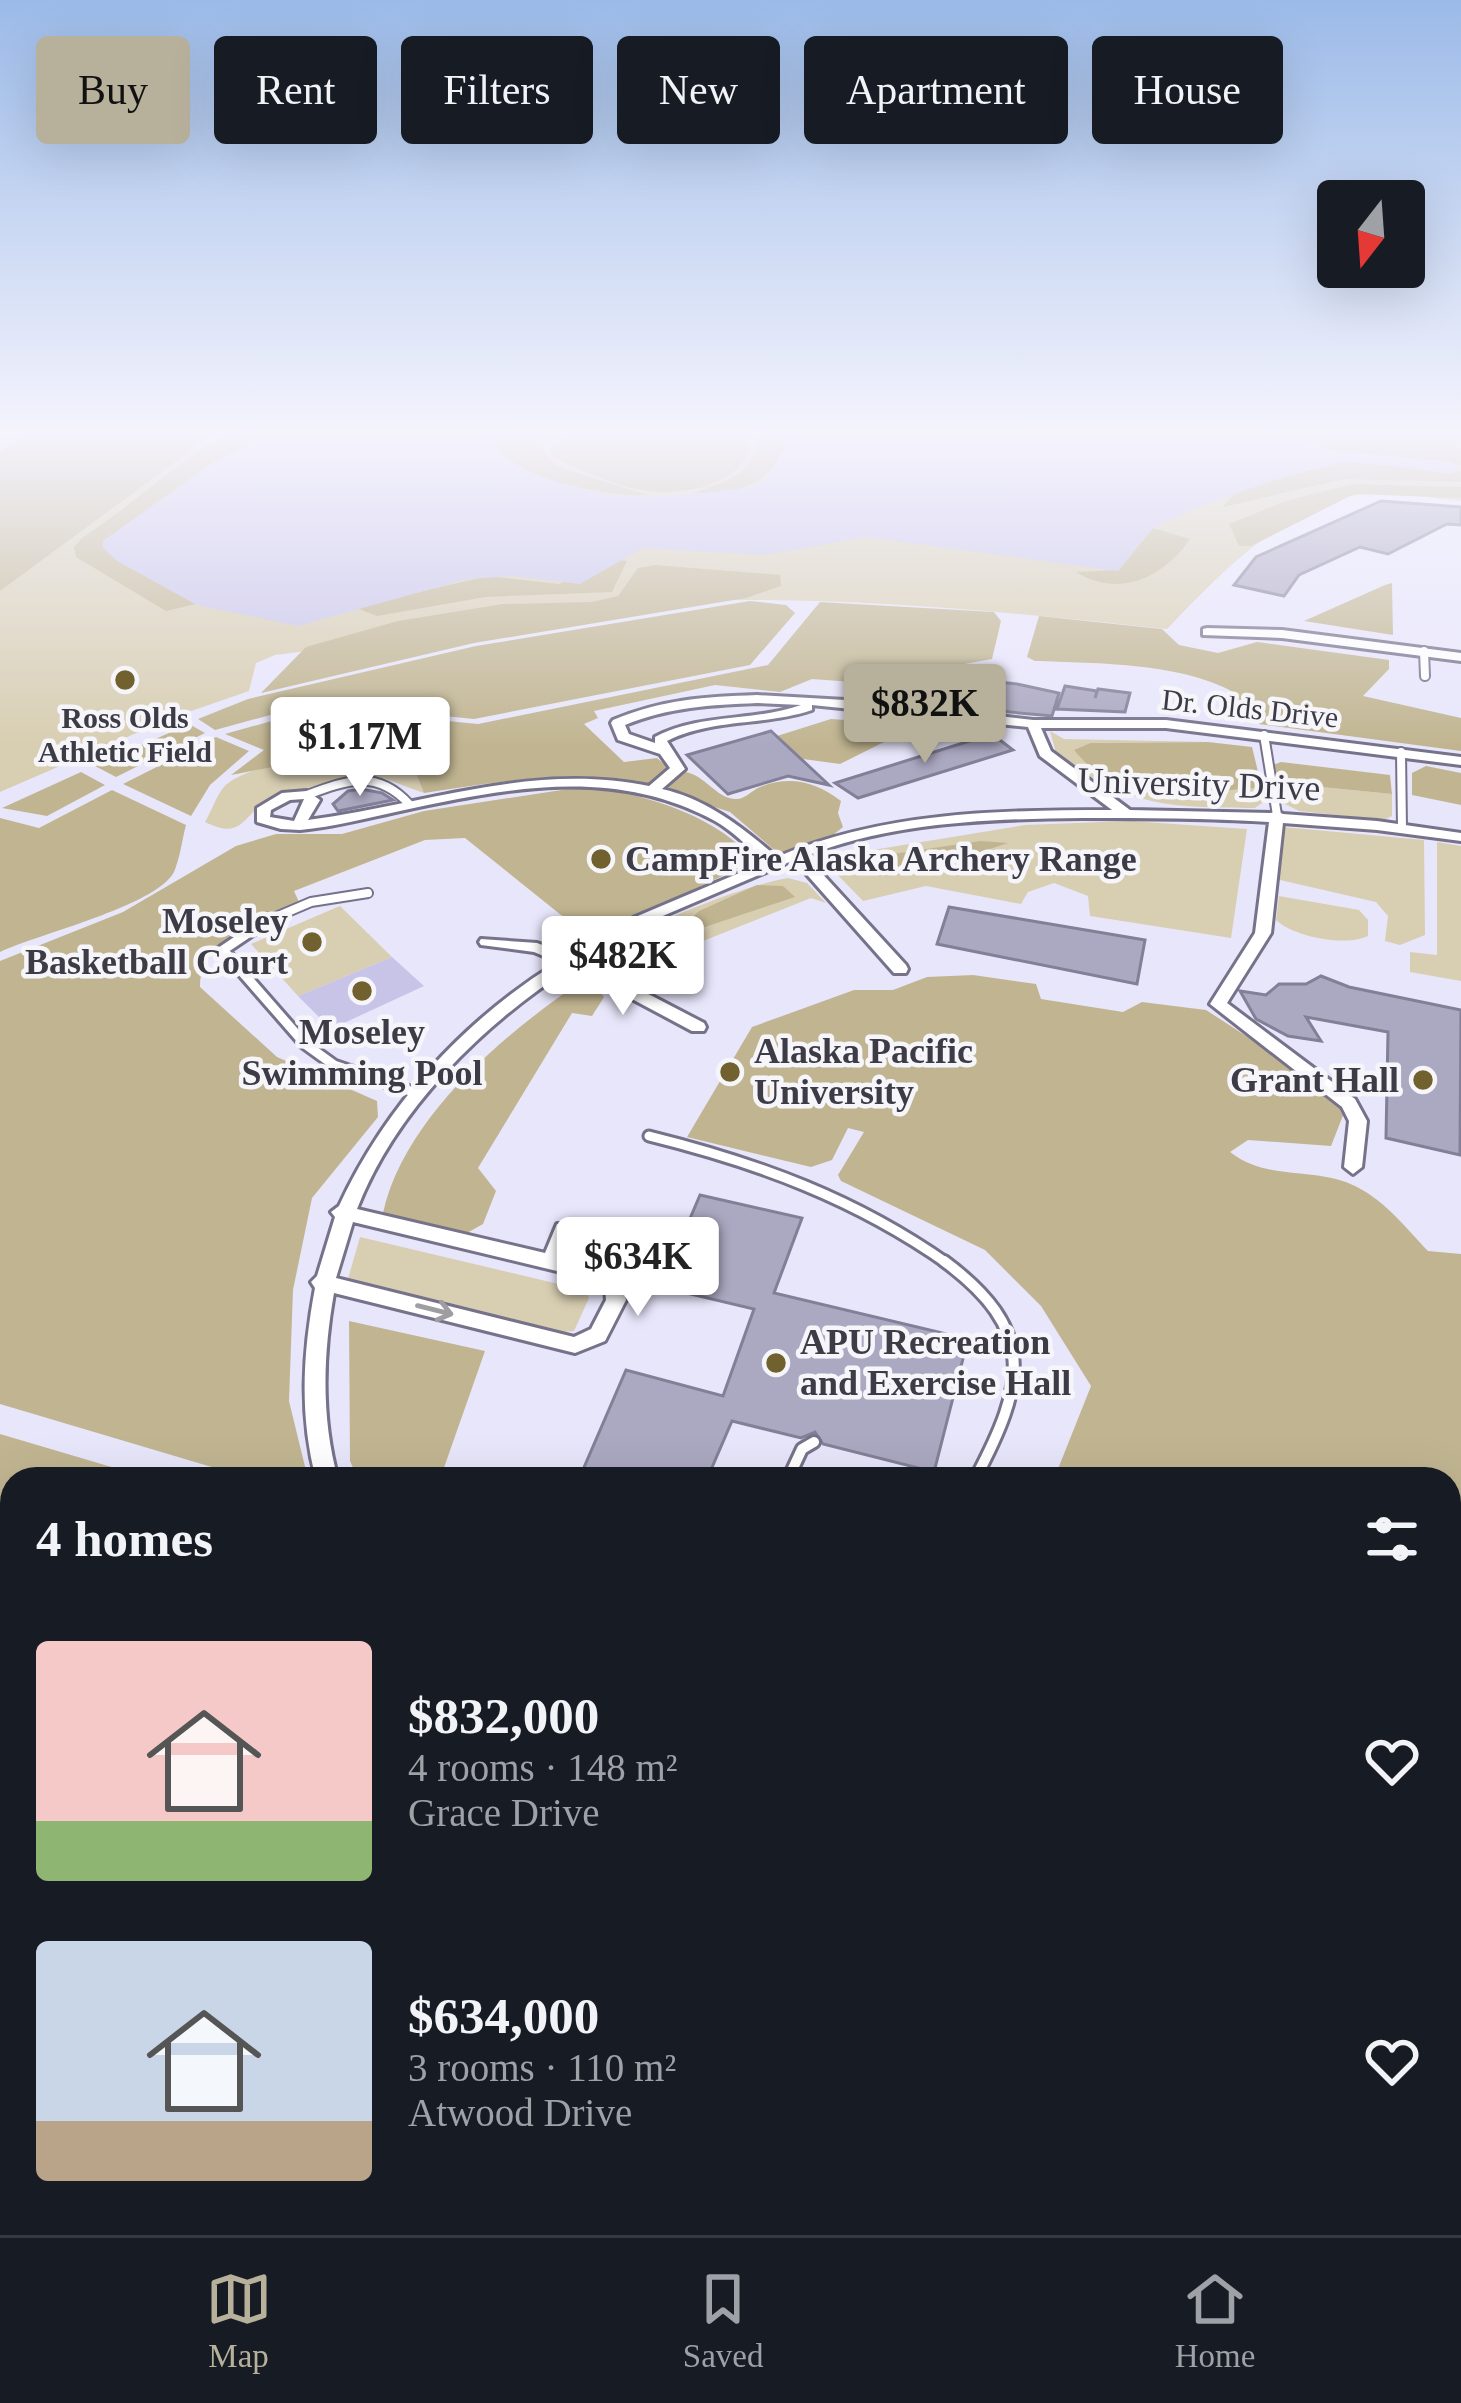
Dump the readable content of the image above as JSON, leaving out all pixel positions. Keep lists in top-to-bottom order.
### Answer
{
  "streets": {
    "street": ["Dr. Olds Drive", "University Drive"]
  },
  "places": [
    "Ross Olds Athletic Field",
    "CampFire Alaska Archery Range",
    "Moseley Basketball Court",
    "Moseley Swimming Pool",
    "Alaska Pacific University",
    "Grant Hall",
    "APU Recreation and Exercise Hall"
  ],
  "north": "bottom",
  "page": {
    "chip": [
      "Buy",
      "Rent",
      "Filters",
      "New",
      "Apartment",
      "House"
    ],
    "price": [
      "$832K",
      "$1.17M",
      "$482K",
      "$634K"
    ],
    "heading": "4 homes",
    "list": [
      {
        "name": "$832,000",
        "note": "4 rooms · 148 m² · Grace Drive"
      },
      {
        "name": "$634,000",
        "note": "3 rooms · 110 m² · Atwood Drive"
      }
    ],
    "tabs": ["Map", "Saved", "Home"]
  }
}
